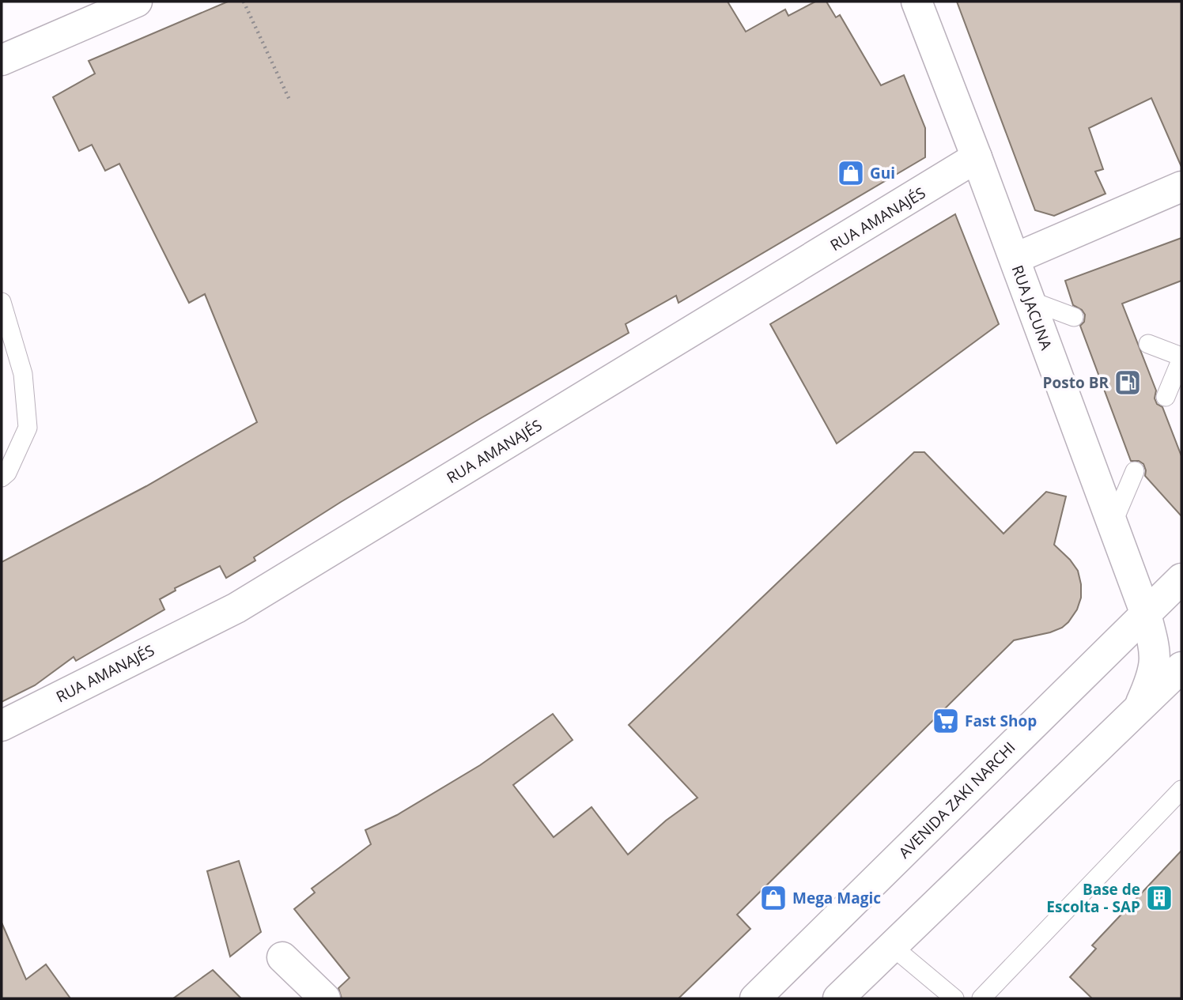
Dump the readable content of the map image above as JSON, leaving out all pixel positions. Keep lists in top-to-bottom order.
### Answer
{
  "streets": {
    "main road": ["RUA AMANAJÉS", "RUA JACUNA", "AVENIDA ZAKI NARCHI"]
  },
  "crossings": [
    ["RUA AMANAJÉS", "RUA JACUNA"],
    ["RUA JACUNA", "AVENIDA ZAKI NARCHI"]
  ],
  "places": {
    "shop": ["Gui", "Mega Magic"],
    "fuel station": ["Posto BR"],
    "supermarket": ["Fast Shop"],
    "building": ["Base de Escolta - SAP"]
  }
}
